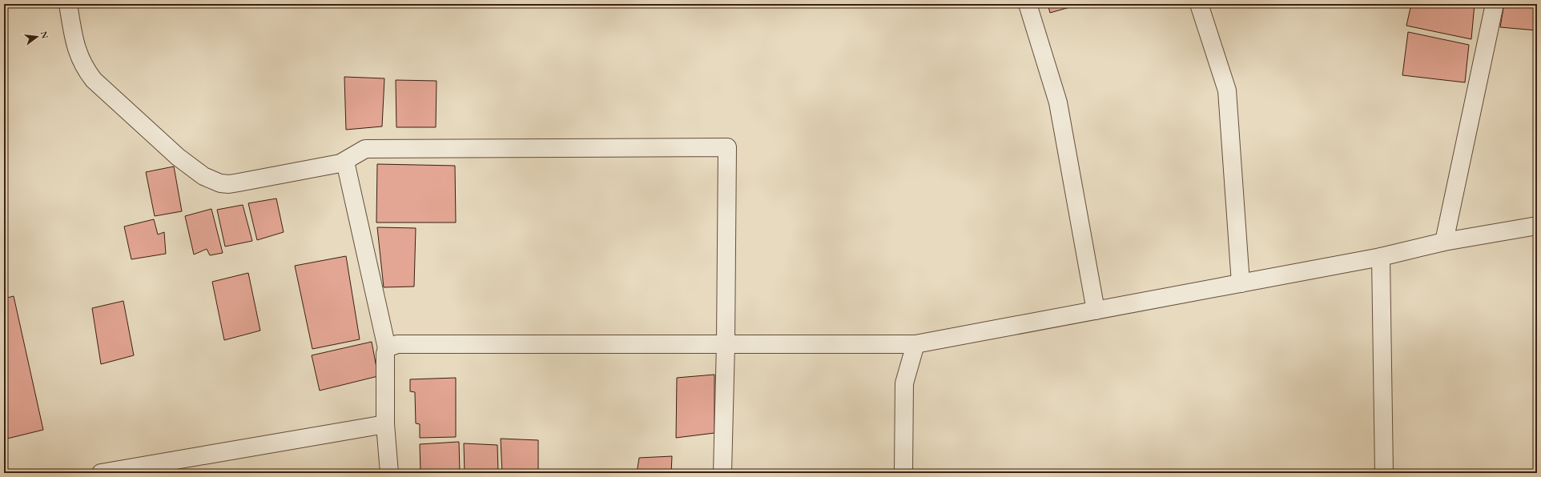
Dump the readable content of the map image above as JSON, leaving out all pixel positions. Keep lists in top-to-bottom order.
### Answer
{
  "north": "right"
}
